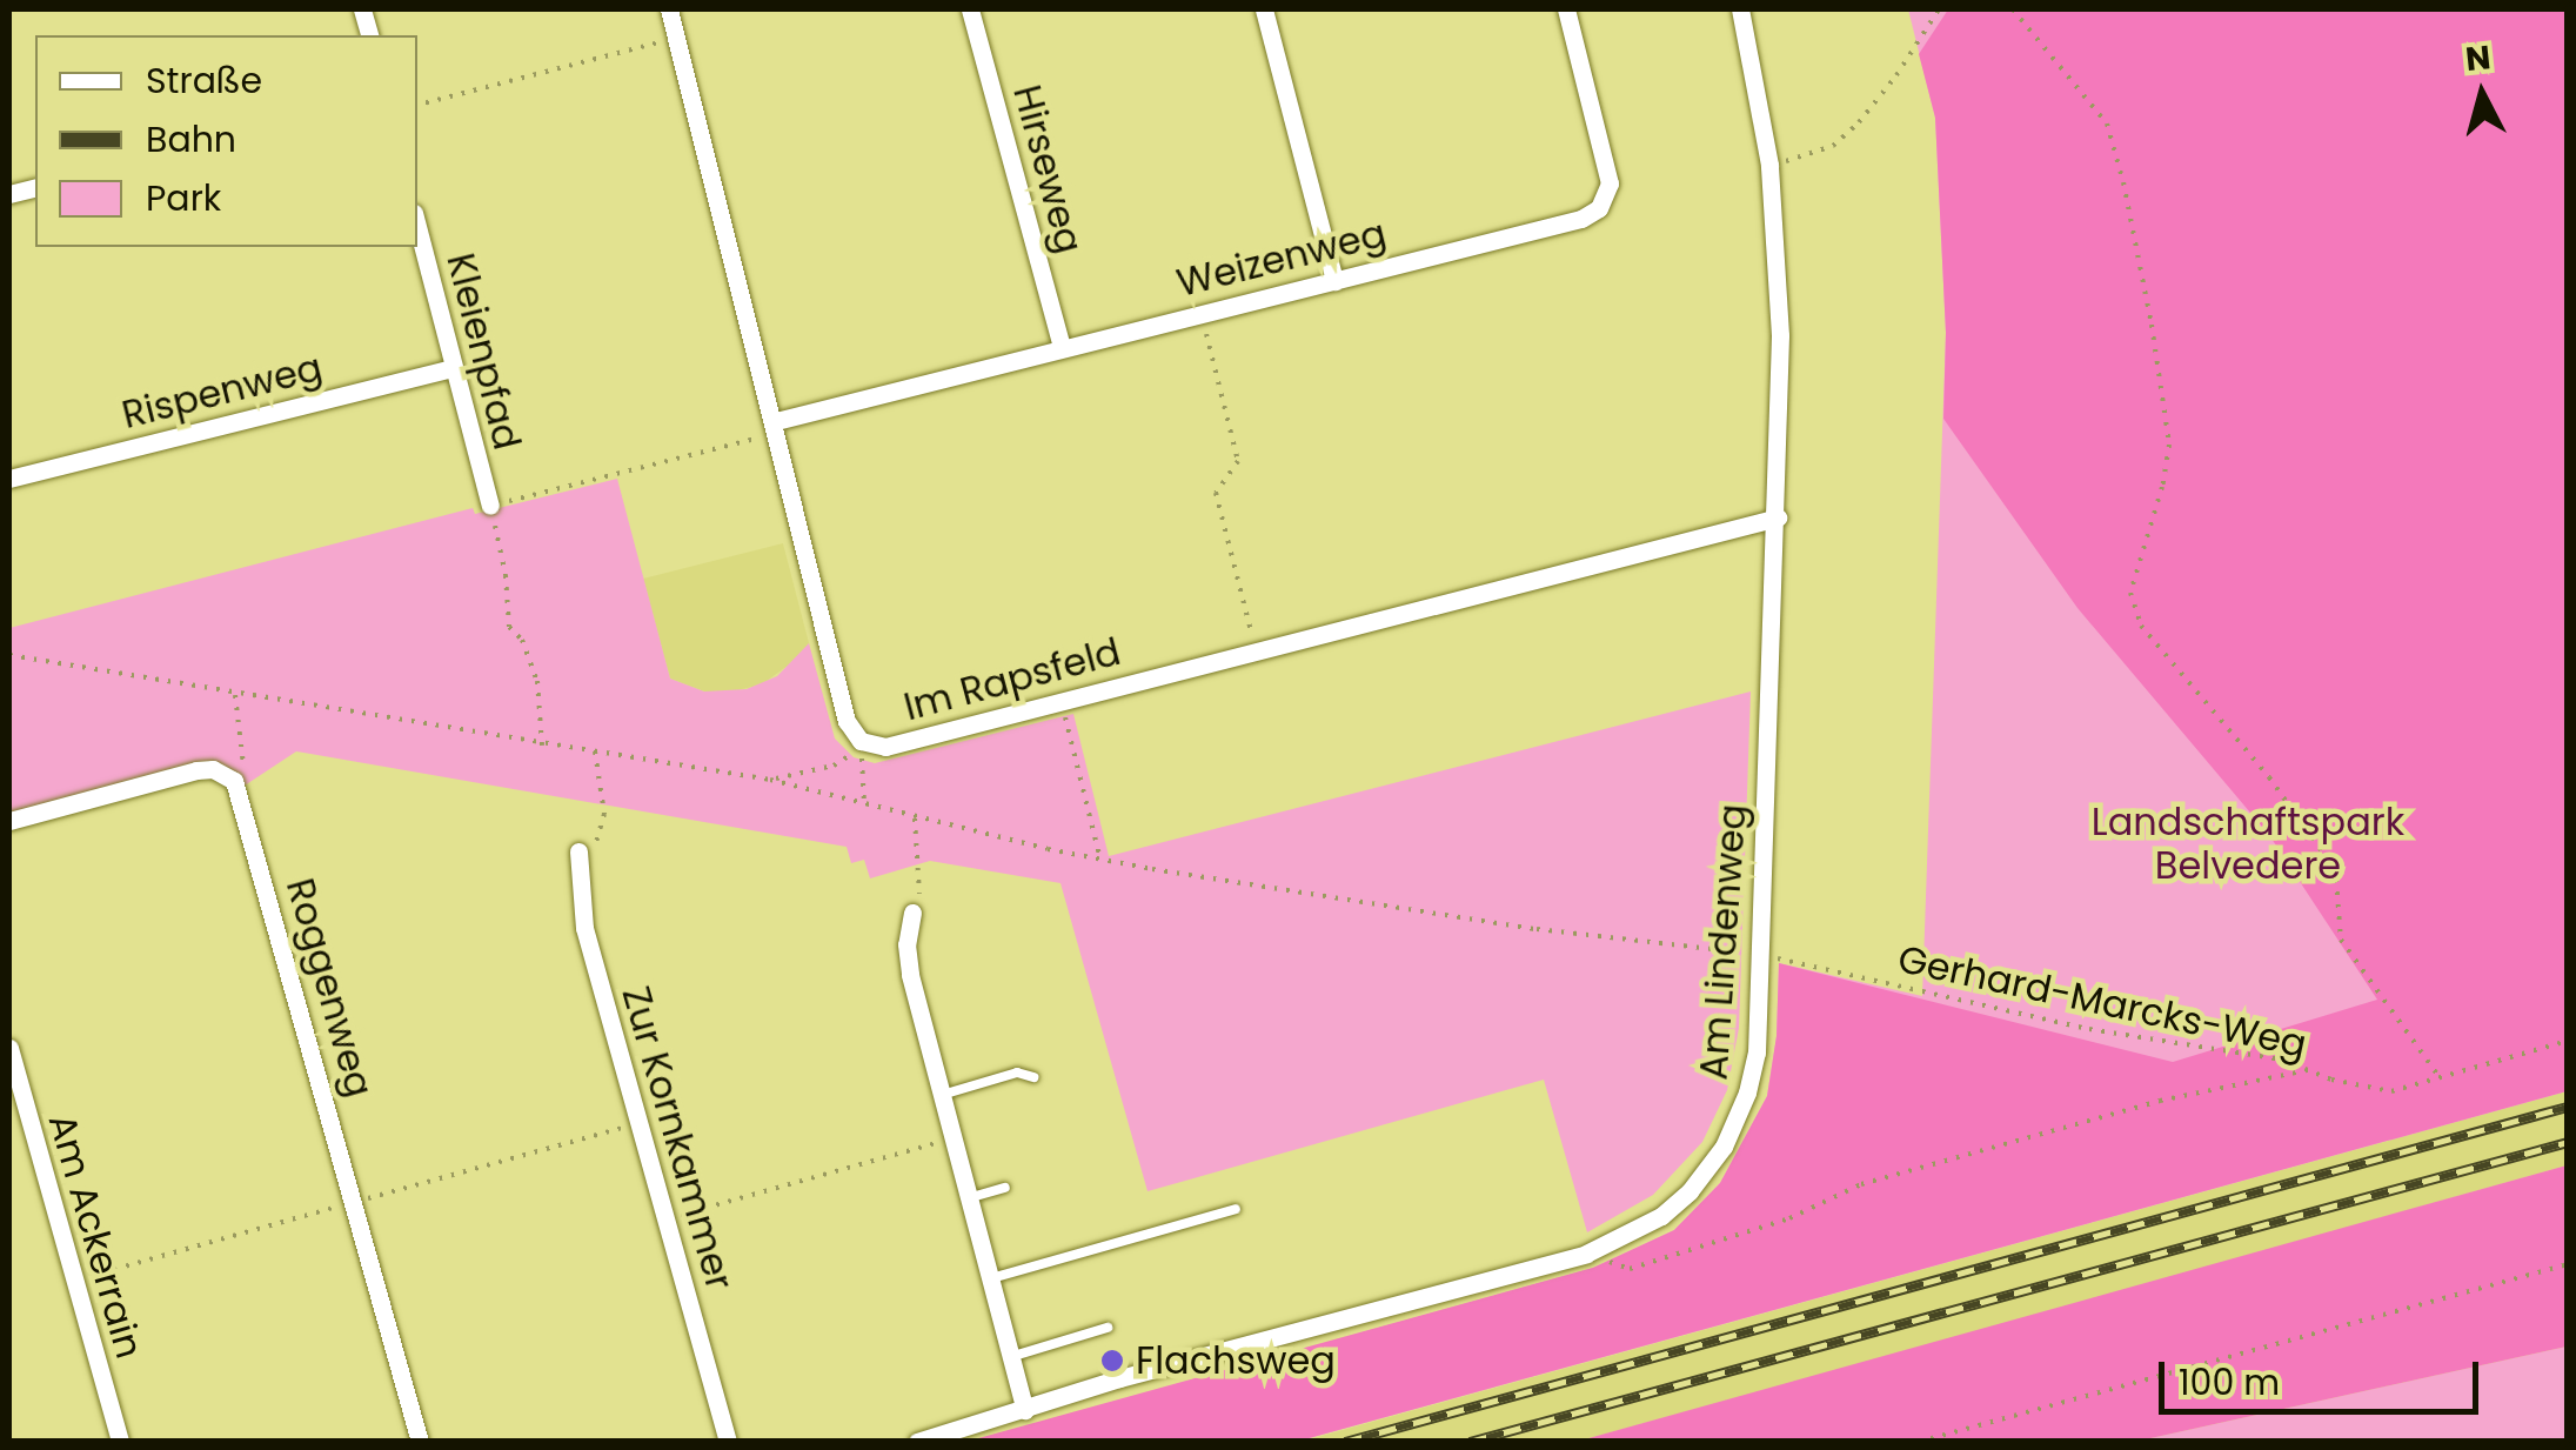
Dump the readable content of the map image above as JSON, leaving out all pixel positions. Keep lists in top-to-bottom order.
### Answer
{
  "streets": {
    "street": [
      "Hirseweg",
      "Weizenweg",
      "Kleienpfad",
      "Rispenweg",
      "Im Rapsfeld",
      "Am Lindenweg",
      "Roggenweg",
      "Zur Kornkammer",
      "Am Ackerrain"
    ],
    "path": ["Gerhard-Marcks-Weg"]
  },
  "crossings": [
    ["Hirseweg", "Weizenweg"],
    ["Weizenweg", "Im Rapsfeld"],
    ["Kleienpfad", "Rispenweg"],
    ["Im Rapsfeld", "Am Lindenweg"],
    ["Am Lindenweg", "Gerhard-Marcks-Weg"]
  ],
  "parks": ["Landschaftspark Belvedere"],
  "places": ["Flachsweg"],
  "legend": ["Straße", "Bahn", "Park"],
  "scale_bar": "100 m",
  "north": "top"
}
